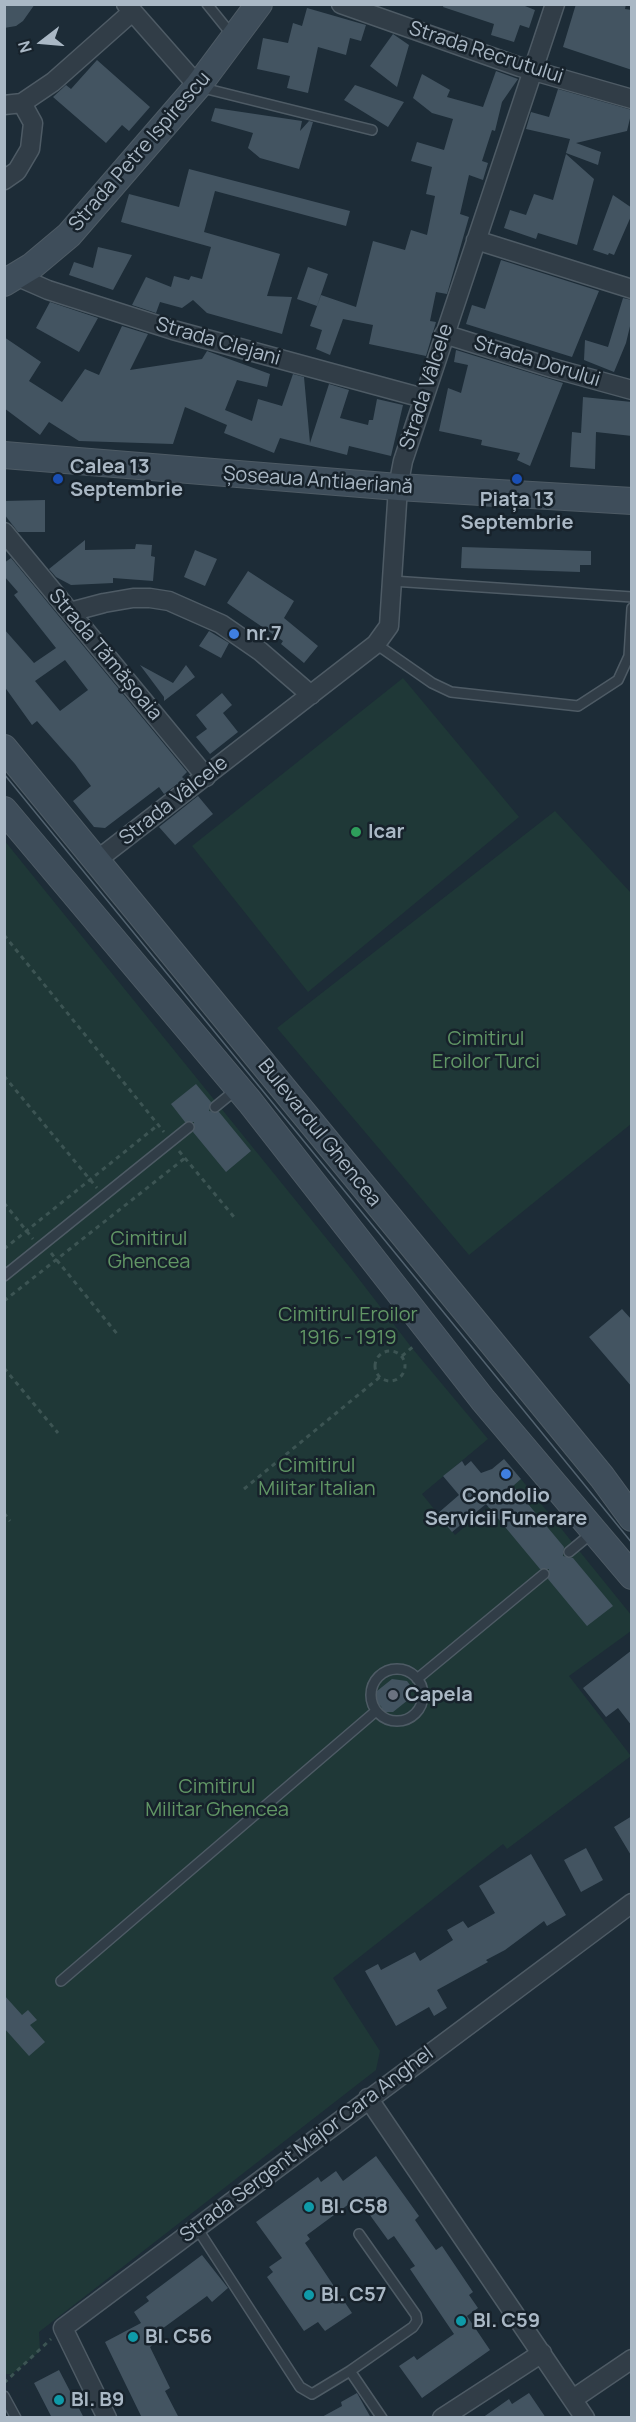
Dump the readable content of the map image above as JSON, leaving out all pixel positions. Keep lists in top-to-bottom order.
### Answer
{
  "streets": {
    "main road": ["Strada Petre Ispirescu", "Șoseaua Antiaeriană", "Bulevardul Ghencea"],
    "street": [
      "Strada Recrutului",
      "Strada Clejani",
      "Strada Dorului",
      "Strada Vâlcele",
      "Strada Tămășoaia",
      "Strada Sergent Major Cara Anghel"
    ]
  },
  "crossings": [
    ["Strada Recrutului", "Strada Vâlcele"],
    ["Strada Petre Ispirescu", "Strada Clejani"],
    ["Strada Clejani", "Strada Vâlcele"],
    ["Strada Dorului", "Strada Vâlcele"],
    ["Strada Vâlcele", "Șoseaua Antiaeriană"],
    ["Strada Vâlcele", "Strada Tămășoaia"],
    ["Strada Vâlcele", "Bulevardul Ghencea"]
  ],
  "parks": [
    "Cimitirul Eroilor Turci",
    "Cimitirul Ghencea",
    "Cimitirul Eroilor 1916 - 1919",
    "Cimitirul Militar Italian",
    "Cimitirul Militar Ghencea"
  ],
  "places": [
    "Calea 13 Septembrie",
    "Piața 13 Septembrie",
    "nr.7",
    "Icar",
    "Condolio Servicii Funerare",
    "Capela",
    "Bl. C58",
    "Bl. C57",
    "Bl. C59",
    "Bl. C56",
    "Bl. B9"
  ],
  "north": "left"
}
